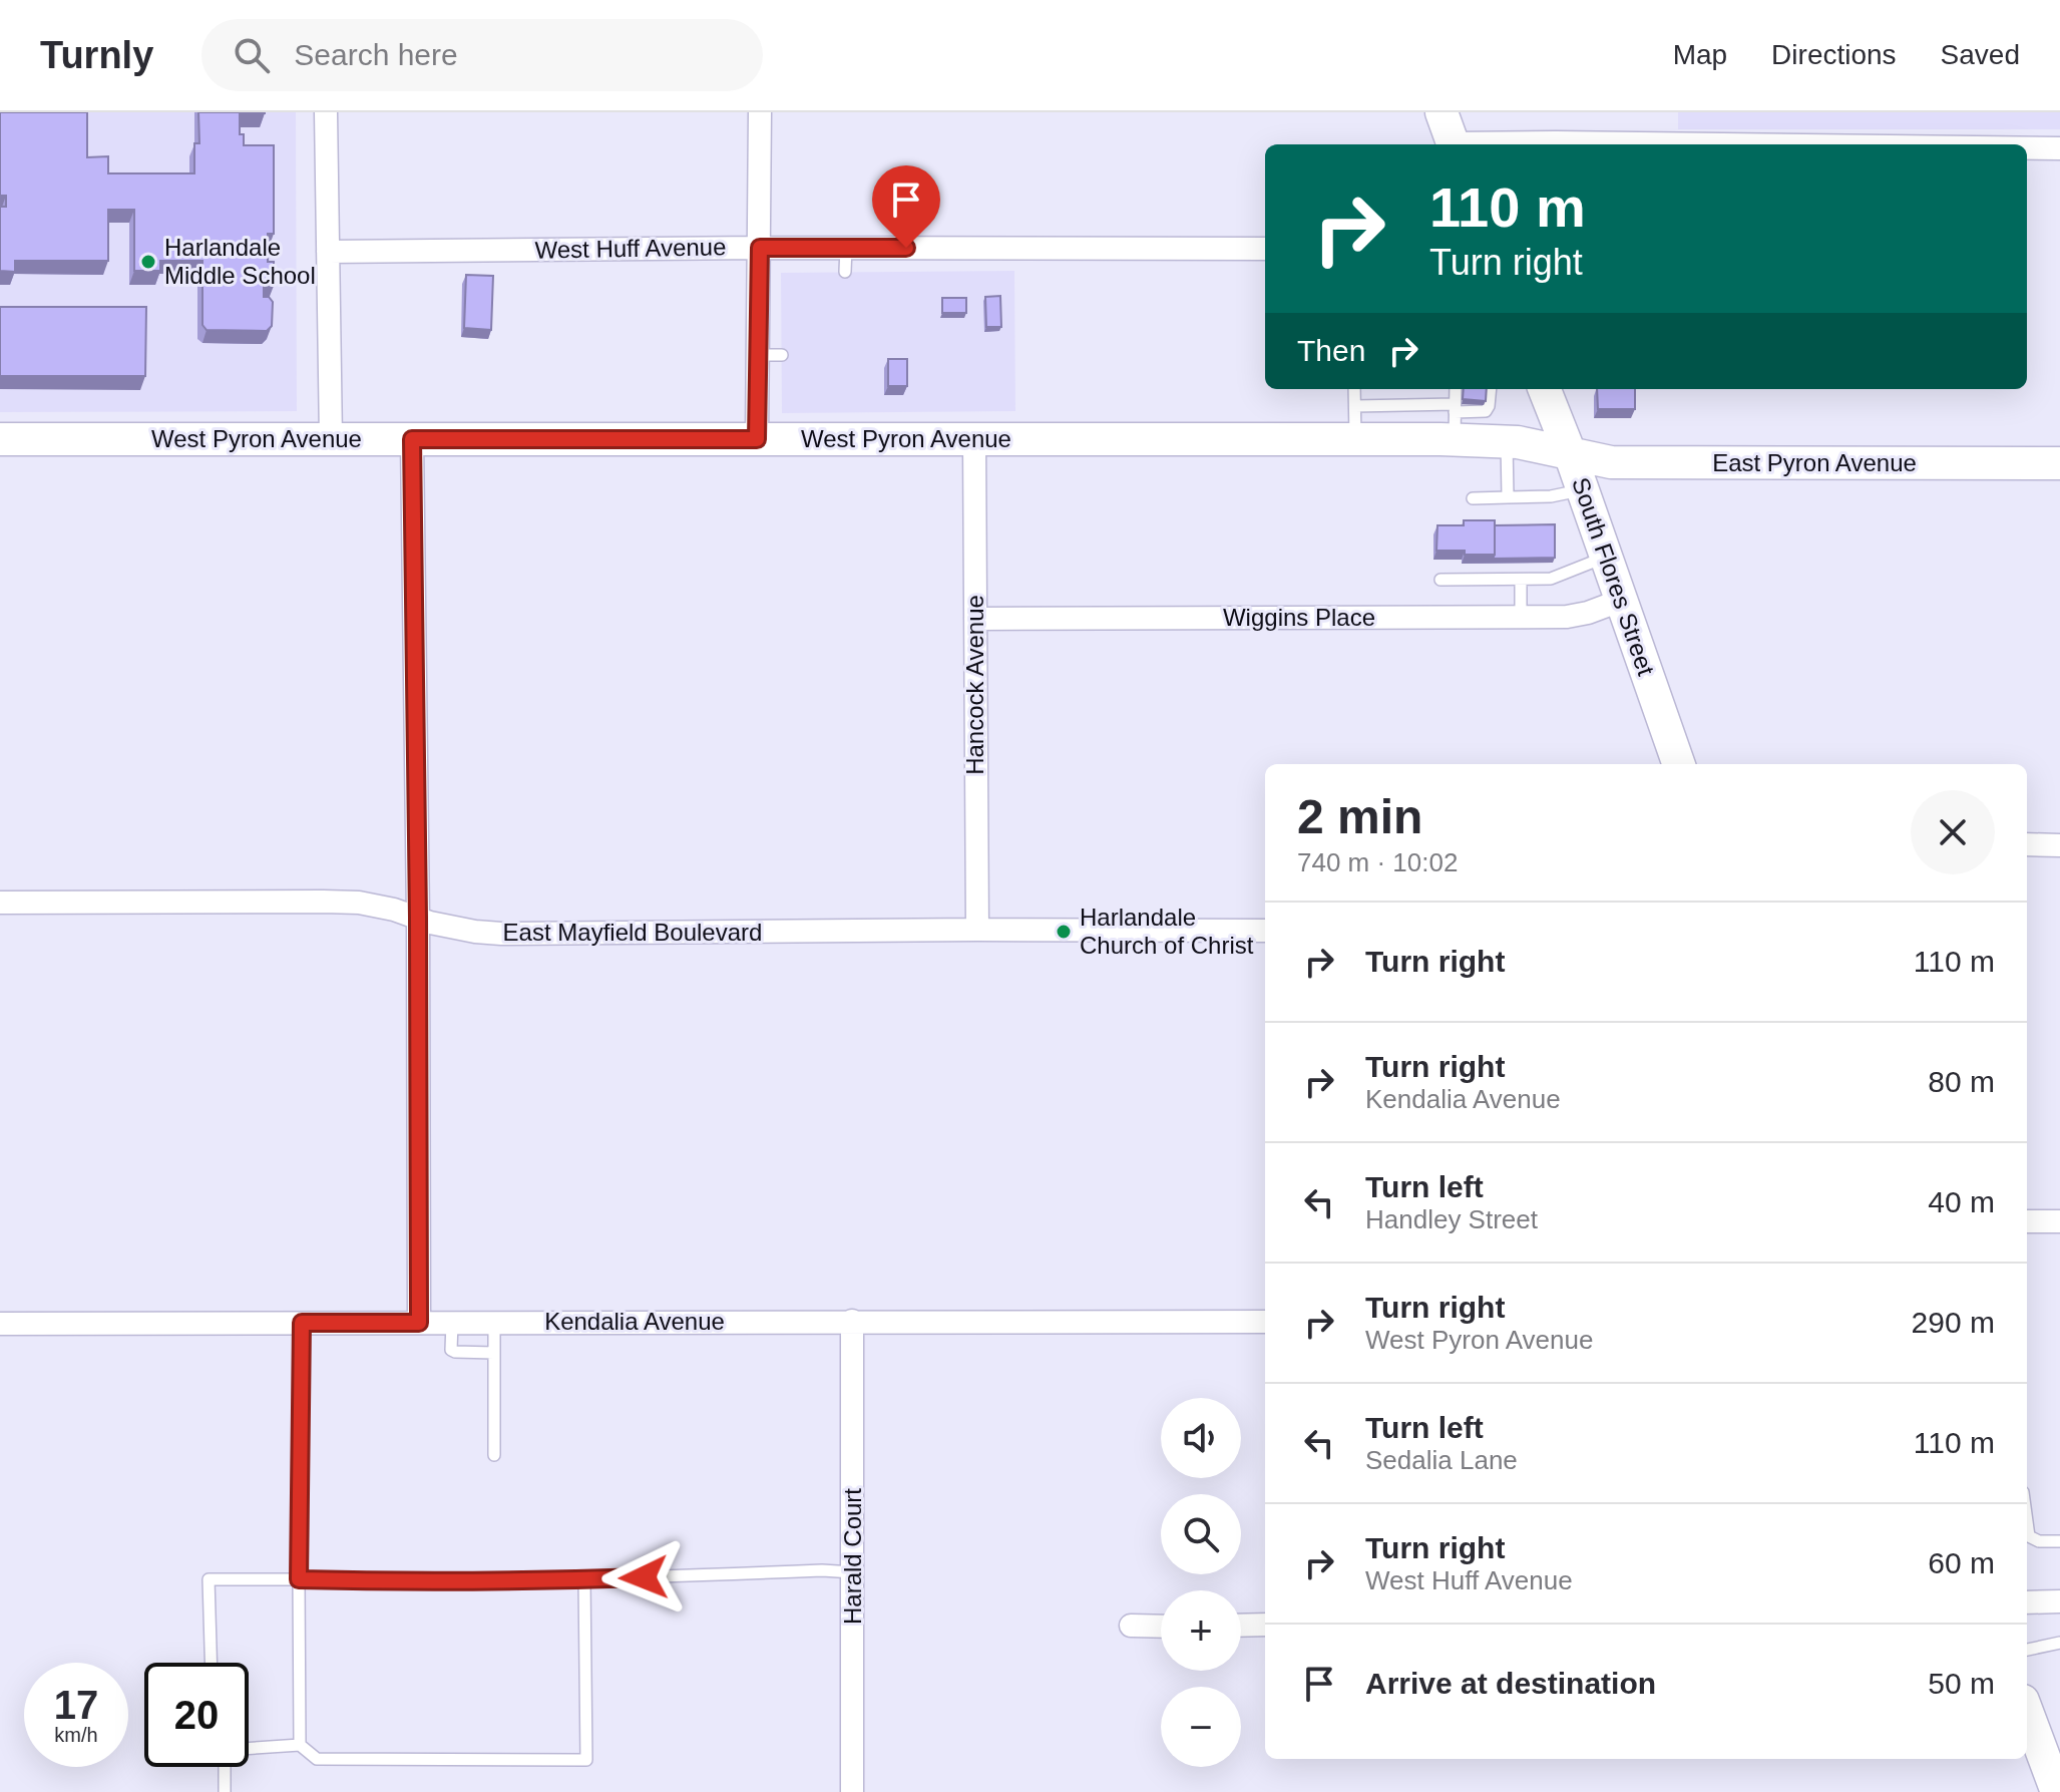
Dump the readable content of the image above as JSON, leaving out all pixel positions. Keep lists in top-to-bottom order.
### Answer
{
  "streets": {
    "street": [
      "West Huff Avenue",
      "West Pyron Avenue",
      "East Pyron Avenue",
      "South Flores Street",
      "Wiggins Place",
      "Hancock Avenue",
      "East Mayfield Boulevard",
      "Kendalia Avenue",
      "Harald Court"
    ]
  },
  "crossings": [
    ["West Pyron Avenue", "East Pyron Avenue"],
    ["West Pyron Avenue", "South Flores Street"],
    ["West Pyron Avenue", "Hancock Avenue"],
    ["East Pyron Avenue", "South Flores Street"],
    ["South Flores Street", "Wiggins Place"],
    ["Wiggins Place", "Hancock Avenue"],
    ["Hancock Avenue", "East Mayfield Boulevard"],
    ["Kendalia Avenue", "Harald Court"]
  ],
  "places": ["Harlandale Middle School", "Harlandale Church of Christ"],
  "page": {
    "header": "Turnly",
    "search": "Search here",
    "nav": ["Map", "Directions", "Saved"],
    "turn": ["110 m", "Turn right"],
    "then": "Then",
    "heading": ["2 min", "740 m · 10:02"],
    "list": [
      {
        "name": "Turn right",
        "value": "110 m"
      },
      {
        "name": "Turn right",
        "note": "Kendalia Avenue",
        "value": "80 m"
      },
      {
        "name": "Turn left",
        "note": "Handley Street",
        "value": "40 m"
      },
      {
        "name": "Turn right",
        "note": "West Pyron Avenue",
        "value": "290 m"
      },
      {
        "name": "Turn left",
        "note": "Sedalia Lane",
        "value": "110 m"
      },
      {
        "name": "Turn right",
        "note": "West Huff Avenue",
        "value": "60 m"
      },
      {
        "name": "Arrive at destination",
        "value": "50 m"
      }
    ],
    "map_buttons": ["+", "−"],
    "speed": "17 km/h",
    "limit": "20"
  }
}
